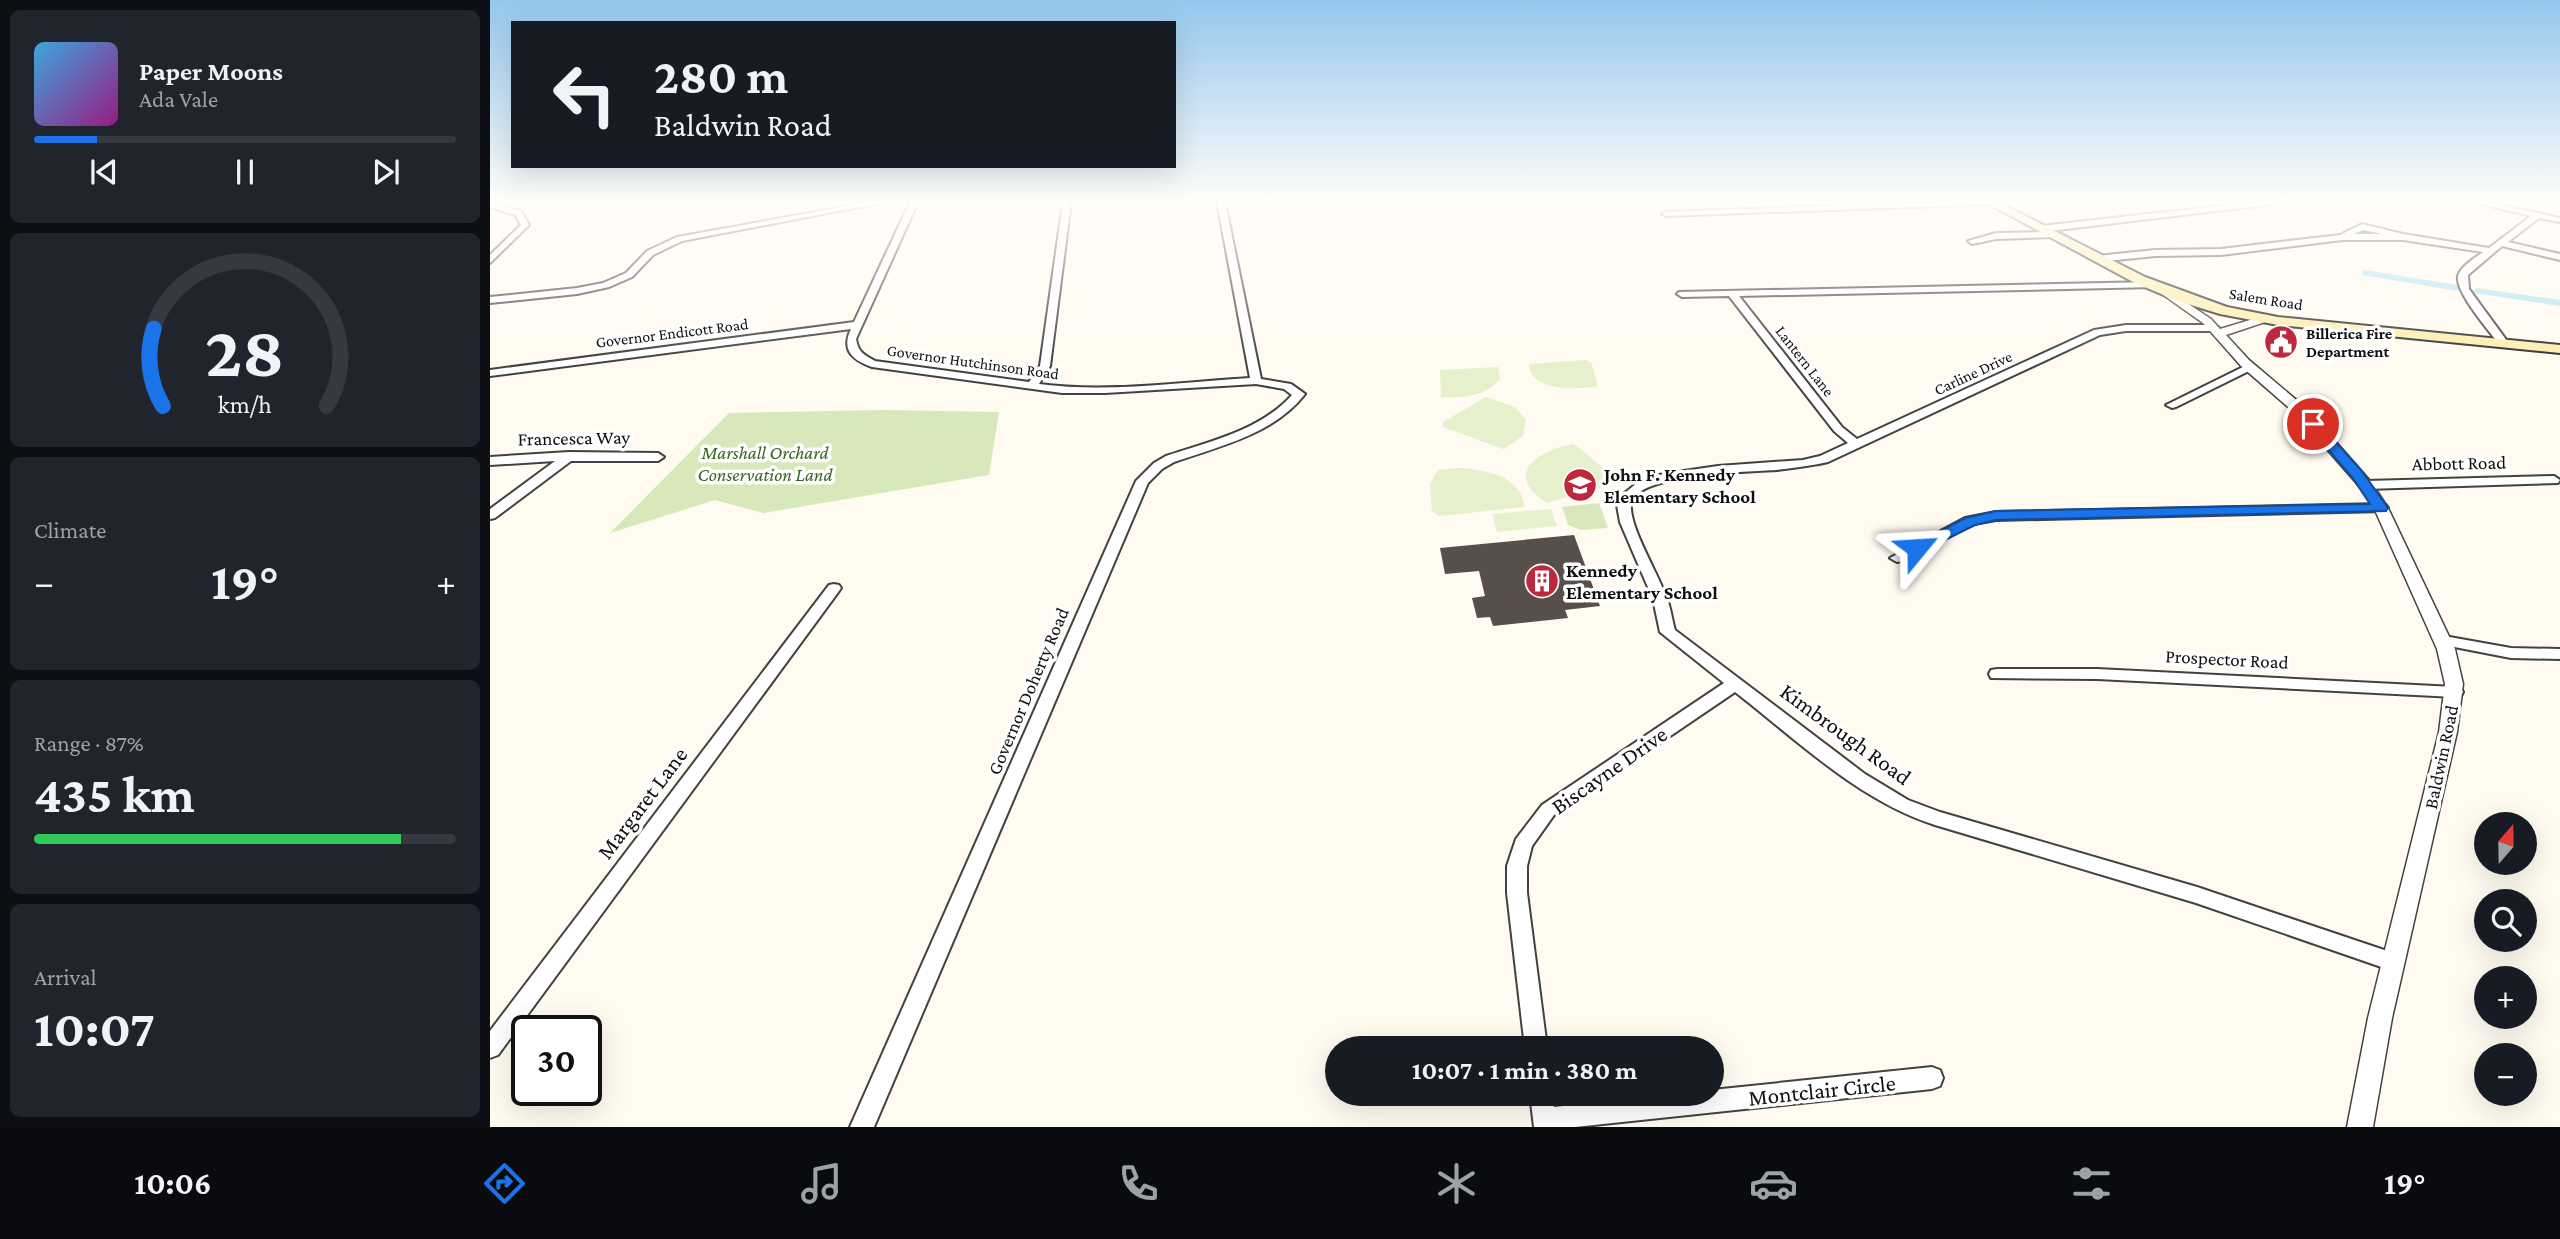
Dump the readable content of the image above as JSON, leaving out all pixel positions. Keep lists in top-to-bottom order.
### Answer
{
  "streets": {
    "main road": ["Salem Road"],
    "street": [
      "Governor Endicott Road",
      "Lantern Lane",
      "Governor Hutchinson Road",
      "Carline Drive",
      "Francesca Way",
      "Abbott Road",
      "Prospector Road",
      "Governor Doherty Road",
      "Kimbrough Road",
      "Baldwin Road",
      "Biscayne Drive",
      "Margaret Lane",
      "Montclair Circle"
    ]
  },
  "crossings": [
    ["Salem Road", "Baldwin Road"],
    ["Governor Endicott Road", "Governor Hutchinson Road"],
    ["Lantern Lane", "Carline Drive"],
    ["Governor Hutchinson Road", "Governor Doherty Road"],
    ["Carline Drive", "Kimbrough Road"],
    ["Carline Drive", "Baldwin Road"],
    ["Abbott Road", "Baldwin Road"],
    ["Prospector Road", "Baldwin Road"],
    ["Kimbrough Road", "Baldwin Road"],
    ["Kimbrough Road", "Biscayne Drive"]
  ],
  "parks": ["Marshall Orchard Conservation Land"],
  "places": {
    "public building": ["Billerica Fire Department"],
    "school or university": ["John F. Kennedy Elementary School"],
    "building": ["Kennedy Elementary School"]
  },
  "north": "top",
  "page": {
    "turn": ["280 m", "Baldwin Road"],
    "song": ["Paper Moons", "Ada Vale"],
    "tile": [
      "Climate",
      ["Range · 87%", "435 km"],
      ["Arrival", "10:07"]
    ],
    "heat": ["−", "19°", "+"],
    "map_buttons": ["+", "−"],
    "limit": "30",
    "trip": "10:07 · 1 min · 380 m",
    "tabs": ["10:06", "19°"],
    "gauge": ["28", "km/h"]
  }
}
